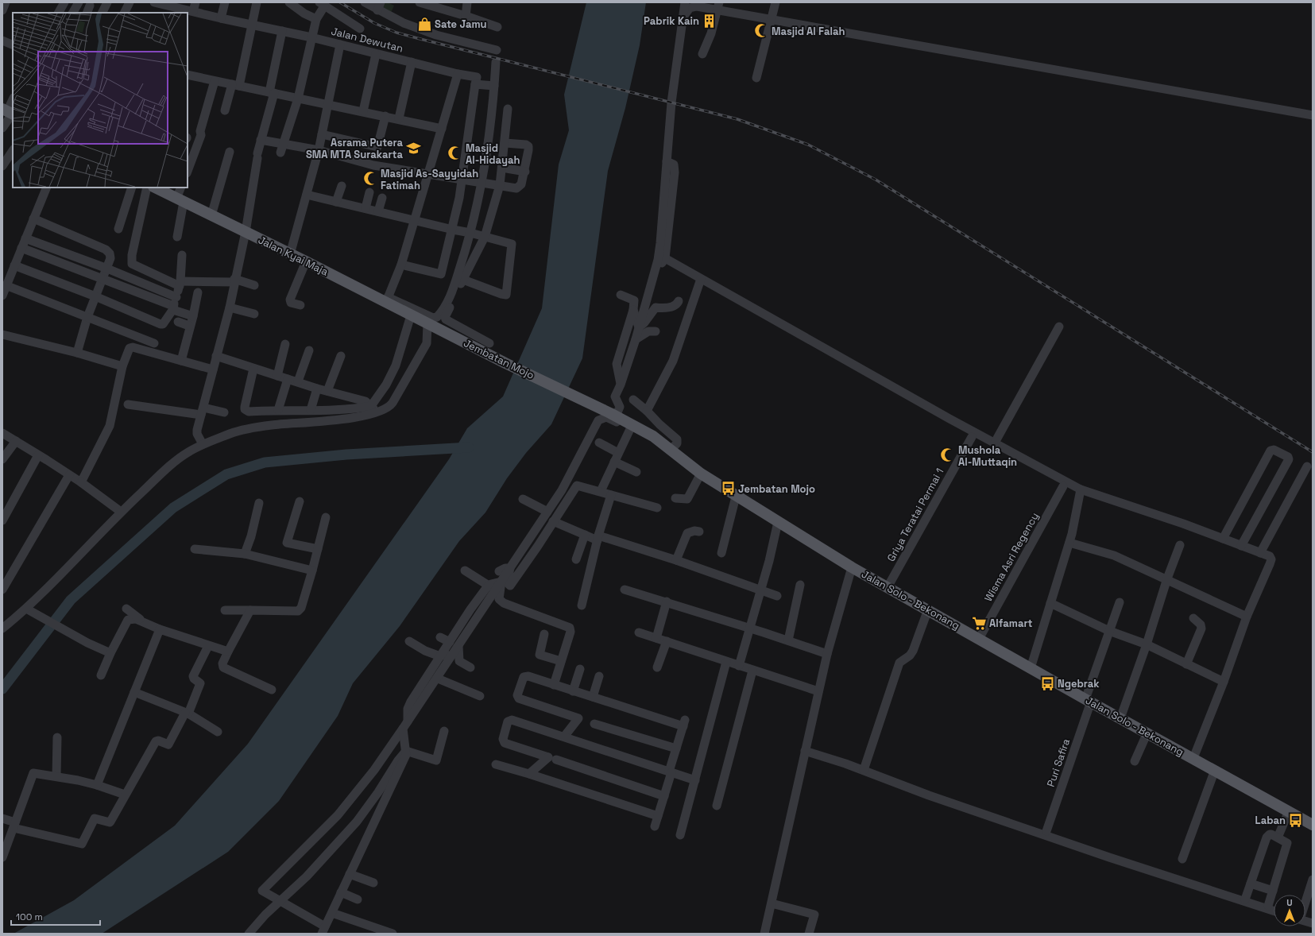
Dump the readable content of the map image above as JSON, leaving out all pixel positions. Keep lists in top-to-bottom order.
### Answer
{
  "streets": {
    "main road": ["Jalan Kyai Maja", "Jembatan Mojo", "Jalan Solo - Bekonang"],
    "street": [
      "Jalan Dewutan",
      "Griya Teratai Permai 1",
      "Wisma Asri Regency",
      "Puri Safira"
    ]
  },
  "crossings": [
    ["Jalan Kyai Maja", "Jembatan Mojo"],
    ["Jembatan Mojo", "Jalan Solo - Bekonang"],
    ["Griya Teratai Permai 1", "Jalan Solo - Bekonang"],
    ["Wisma Asri Regency", "Jalan Solo - Bekonang"],
    ["Jalan Solo - Bekonang", "Puri Safira"]
  ],
  "places": {
    "building": ["Pabrik Kain"],
    "shop": ["Sate Jamu"],
    "mosque": [
      "Masjid Al Falah",
      "Masjid Al-Hidayah",
      "Masjid As-Sayyidah Fatimah",
      "Mushola Al-Muttaqin"
    ],
    "school or university": ["Asrama Putera SMA MTA Surakarta"],
    "bus stop": ["Jembatan Mojo", "Ngebrak", "Laban"],
    "supermarket": ["Alfamart"]
  },
  "scale_bar": "100 m",
  "north": "top"
}
